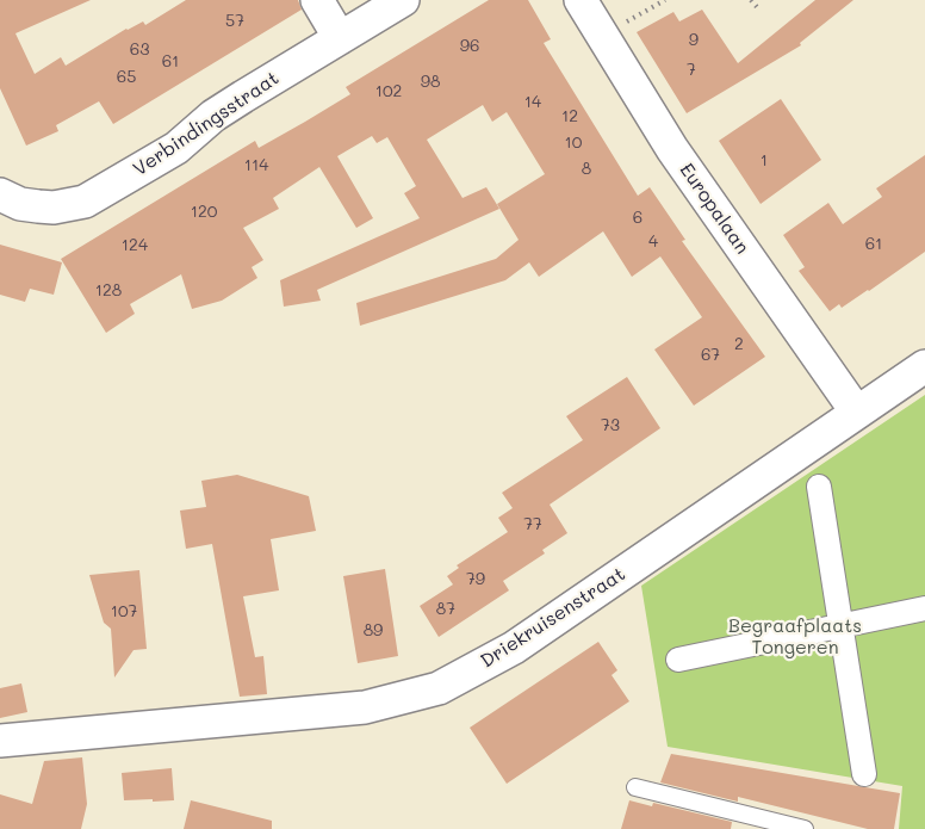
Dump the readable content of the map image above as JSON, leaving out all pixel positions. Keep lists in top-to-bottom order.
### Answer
{
  "streets": {
    "street": ["Verbindingsstraat", "Europalaan", "Driekruisenstraat"]
  },
  "crossings": [
    ["Europalaan", "Driekruisenstraat"]
  ],
  "parks": ["Begraafplaats Tongeren"],
  "house_numbers": [
    "57",
    "9",
    "96",
    "63",
    "61",
    "7",
    "65",
    "98",
    "102",
    "14",
    "12",
    "10",
    "1",
    "114",
    "8",
    "120",
    "6",
    "4",
    "61",
    "124",
    "128",
    "2",
    "67",
    "73",
    "77",
    "79",
    "87",
    "107",
    "89"
  ]
}
